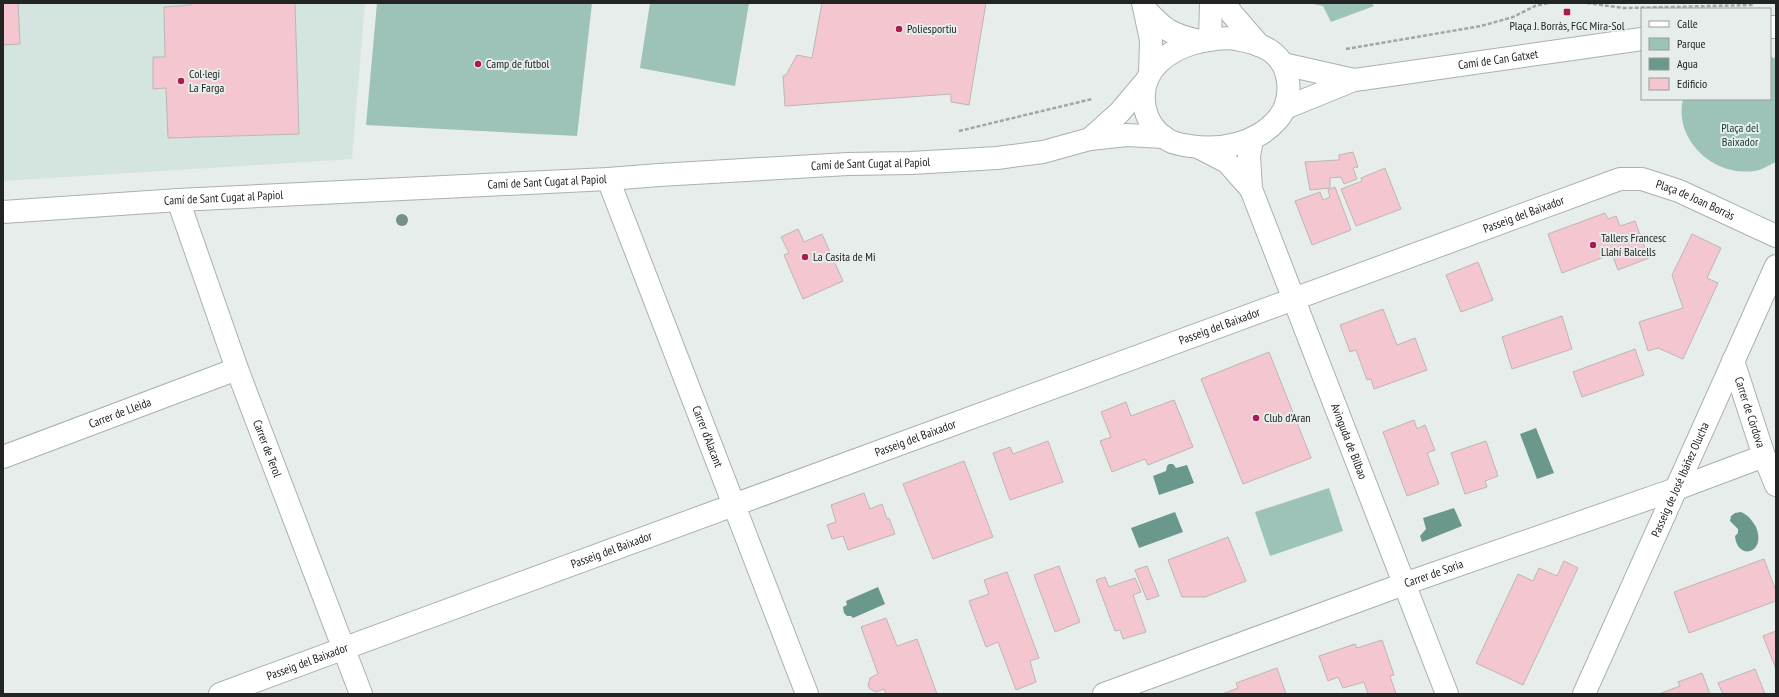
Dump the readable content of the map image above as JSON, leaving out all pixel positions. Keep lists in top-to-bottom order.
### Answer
{
  "streets": {
    "street": [
      "Camí de Can Gatxet",
      "Camí de Sant Cugat al Papiol",
      "Plaça de Joan Borràs",
      "Passeig del Baixador",
      "Carrer de Còrdova",
      "Carrer de Lleida",
      "Carrer d'Alacant",
      "Avinguda de Bilbao",
      "Carrer de Terol",
      "Passeig de José Ibáñez Olucha",
      "Carrer de Soria"
    ]
  },
  "crossings": [
    ["Camí de Can Gatxet", "Camí de Sant Cugat al Papiol"],
    ["Camí de Can Gatxet", "Avinguda de Bilbao"],
    ["Camí de Sant Cugat al Papiol", "Carrer d'Alacant"],
    ["Camí de Sant Cugat al Papiol", "Avinguda de Bilbao"],
    ["Camí de Sant Cugat al Papiol", "Carrer de Terol"],
    ["Plaça de Joan Borràs", "Passeig del Baixador"],
    ["Passeig del Baixador", "Carrer d'Alacant"],
    ["Passeig del Baixador", "Avinguda de Bilbao"],
    ["Passeig del Baixador", "Carrer de Terol"],
    ["Carrer de Còrdova", "Passeig de José Ibáñez Olucha"],
    ["Carrer de Còrdova", "Carrer de Soria"],
    ["Carrer de Lleida", "Carrer de Terol"],
    ["Avinguda de Bilbao", "Carrer de Soria"],
    ["Passeig de José Ibáñez Olucha", "Carrer de Soria"]
  ],
  "parks": ["Plaça del Baixador"],
  "places": {
    "transit": ["Plaça J. Borràs, FGC Mira-Sol"],
    "other": [
      "Poliesportiu",
      "Camp de futbol",
      "Col·legi La Farga",
      "Tallers Francesc Llahí Balcells",
      "La Casita de Mi",
      "Club d'Aran"
    ]
  },
  "legend": [
    "Calle",
    "Parque",
    "Agua",
    "Edificio"
  ]
}
